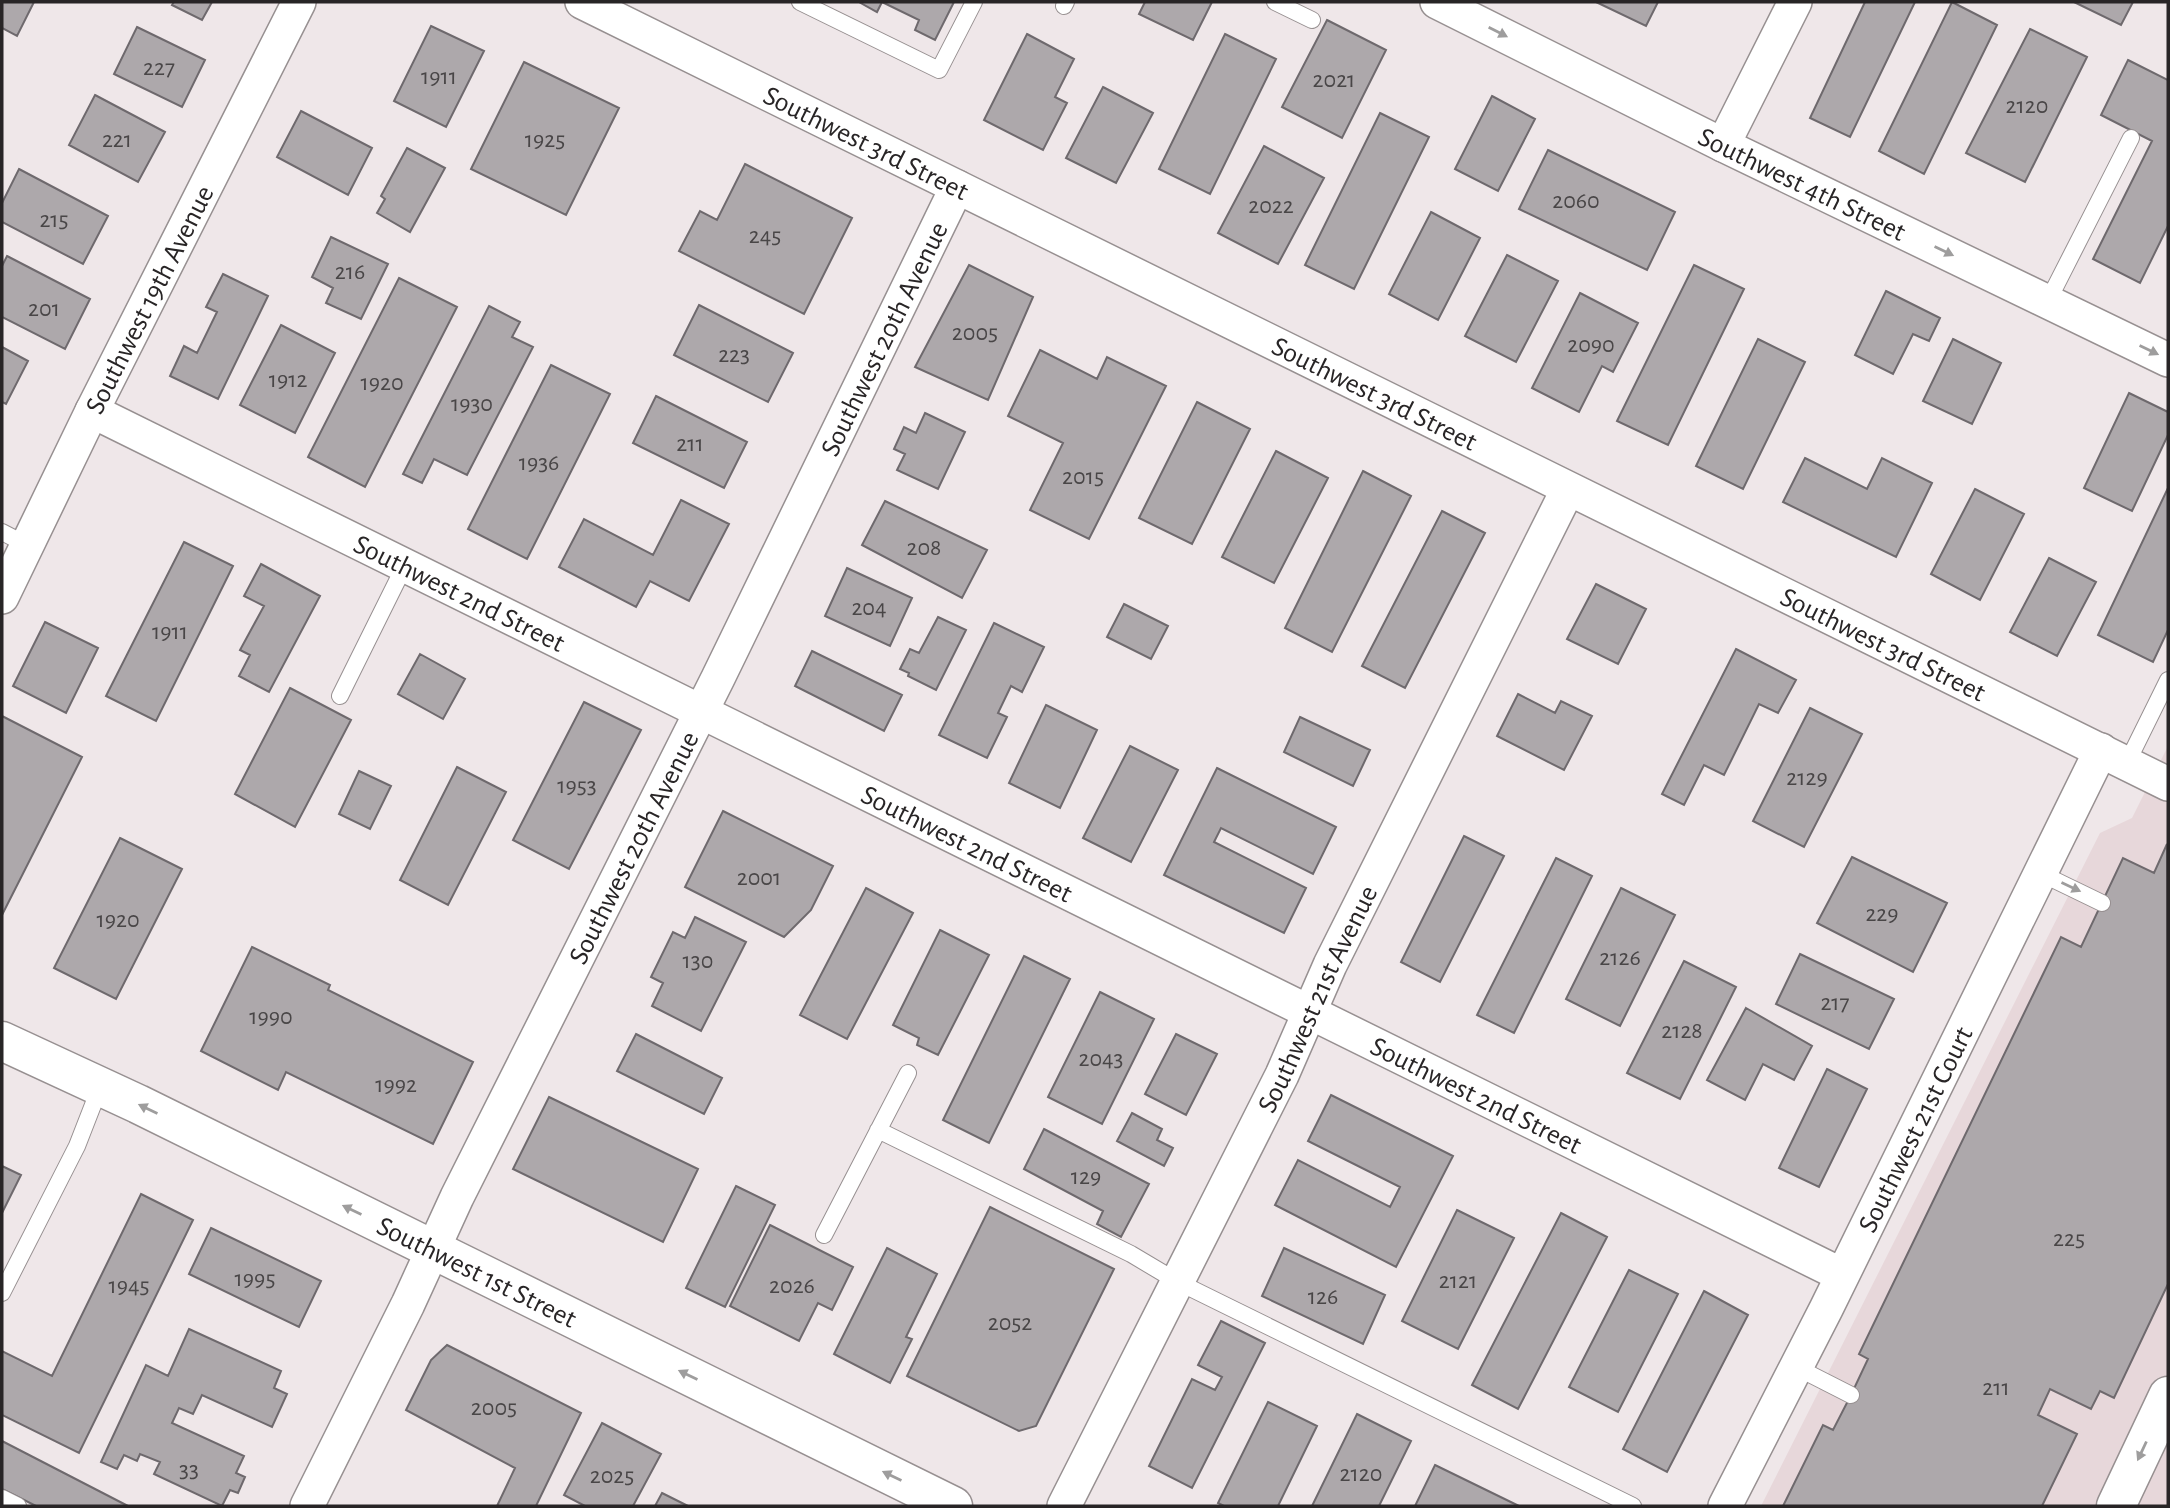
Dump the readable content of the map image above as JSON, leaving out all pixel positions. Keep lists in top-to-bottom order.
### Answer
{
  "streets": {
    "main road": ["Southwest 1st Street"],
    "street": [
      "Southwest 3rd Street",
      "Southwest 4th Street",
      "Southwest 19th Avenue",
      "Southwest 20th Avenue",
      "Southwest 2nd Street",
      "Southwest 21st Avenue",
      "Southwest 21st Court"
    ]
  },
  "crossings": [
    ["Southwest 3rd Street", "Southwest 20th Avenue"],
    ["Southwest 3rd Street", "Southwest 21st Avenue"],
    ["Southwest 3rd Street", "Southwest 21st Court"],
    ["Southwest 19th Avenue", "Southwest 2nd Street"],
    ["Southwest 20th Avenue", "Southwest 2nd Street"],
    ["Southwest 20th Avenue", "Southwest 1st Street"],
    ["Southwest 2nd Street", "Southwest 21st Avenue"],
    ["Southwest 2nd Street", "Southwest 21st Court"]
  ],
  "one_way": ["Southwest 4th Street", "Southwest 1st Street"],
  "house_numbers": [
    "227",
    "1911",
    "2021",
    "2120",
    "221",
    "1925",
    "2060",
    "2022",
    "215",
    "245",
    "216",
    "201",
    "2005",
    "2090",
    "223",
    "1912",
    "1920",
    "1930",
    "211",
    "1936",
    "2015",
    "208",
    "204",
    "1911",
    "2129",
    "1953",
    "2001",
    "229",
    "1920",
    "2126",
    "130",
    "217",
    "1990",
    "2128",
    "2043",
    "1992",
    "129",
    "225",
    "1995",
    "2121",
    "1945",
    "2026",
    "126",
    "2052",
    "211",
    "2005",
    "33",
    "2120",
    "2025"
  ]
}
